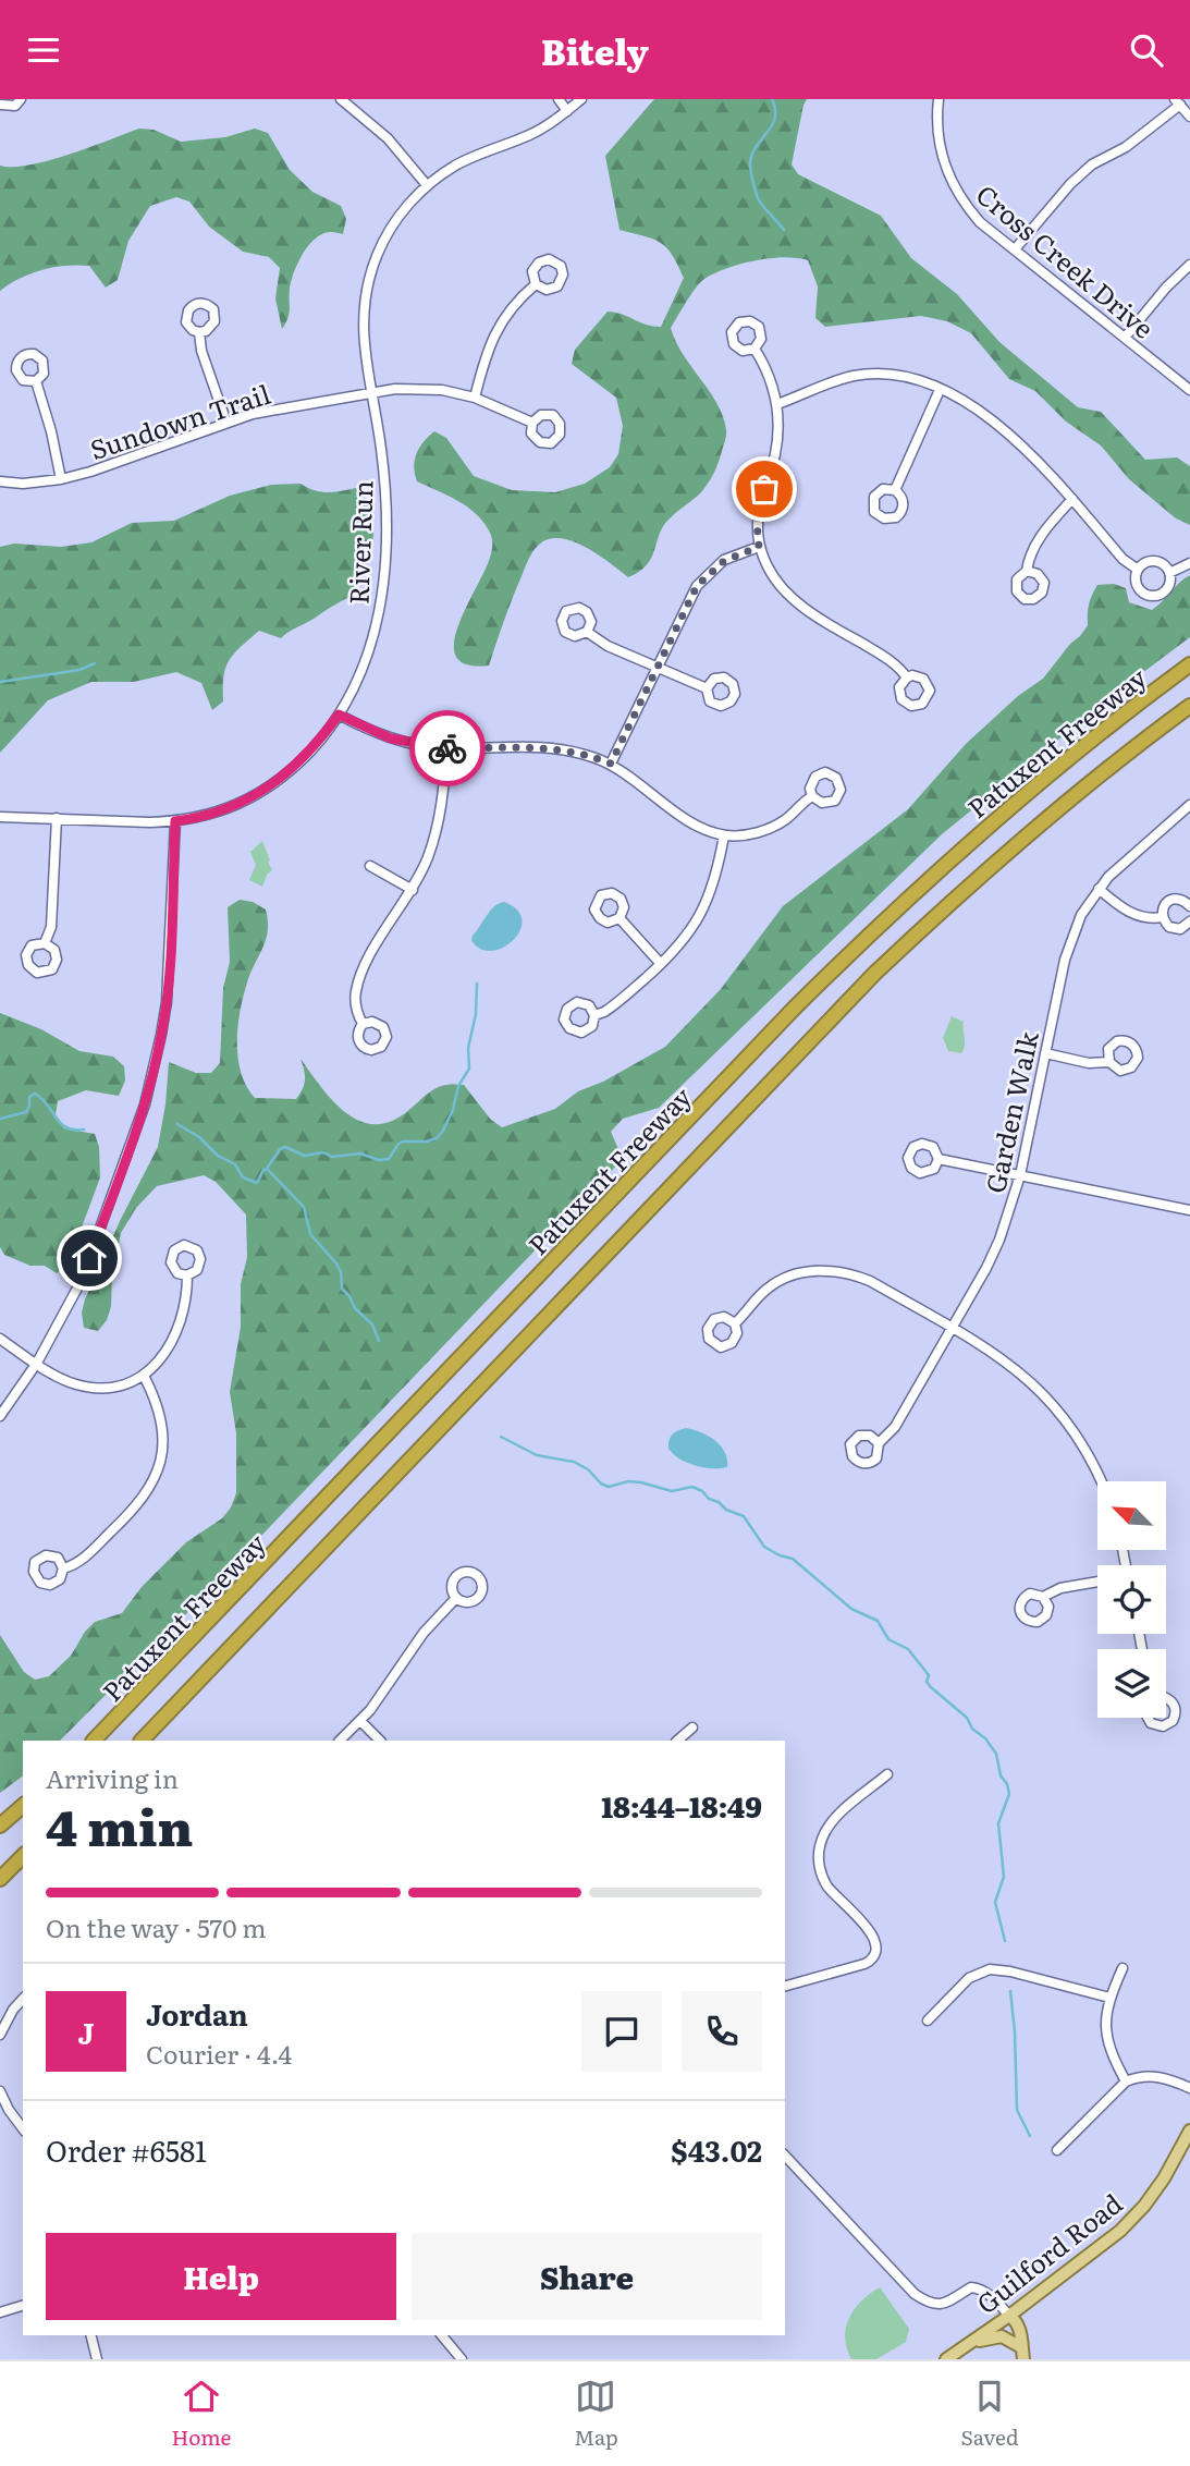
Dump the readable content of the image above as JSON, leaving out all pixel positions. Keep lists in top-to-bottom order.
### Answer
{
  "streets": {
    "highway": ["Patuxent Freeway"],
    "main road": ["Guilford Road"],
    "street": [
      "Cross Creek Drive",
      "Sundown Trail",
      "River Run",
      "Garden Walk"
    ]
  },
  "crossings": [
    ["Sundown Trail", "River Run"]
  ],
  "north": "top left",
  "page": {
    "header": "Bitely",
    "heading": ["4 min", "Arriving in", "18:44–18:49"],
    "panel": [
      "Jordan",
      "Courier · 4.4",
      "Order #6581",
      "$43.02"
    ],
    "bar": "On the way · 570 m",
    "round": "J",
    "buttons": ["Help", "Share"],
    "tabs": ["Home", "Map", "Saved"]
  }
}
